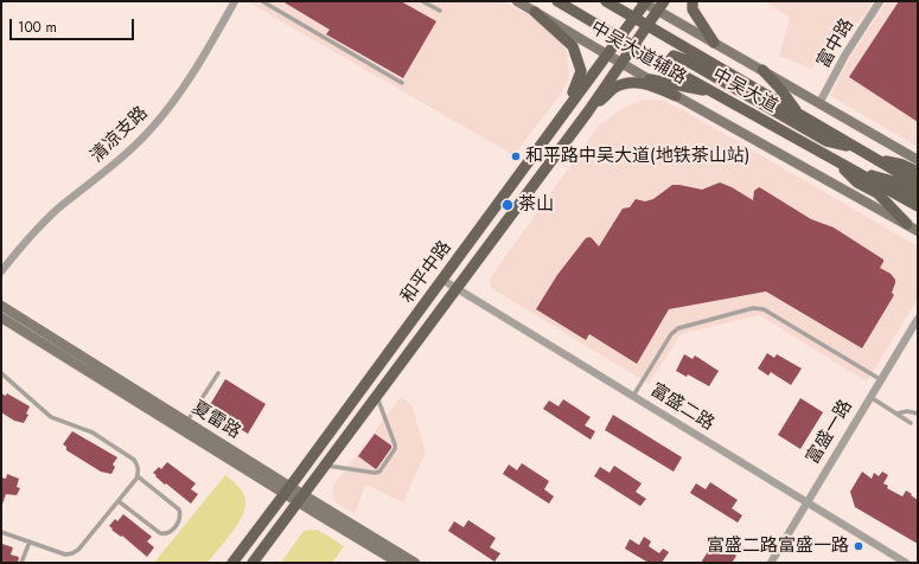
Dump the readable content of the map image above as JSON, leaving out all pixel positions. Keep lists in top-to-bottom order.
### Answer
{
  "streets": {
    "main road": ["中吴大道", "和平中路"],
    "street": [
      "富中路",
      "中吴大道辅路",
      "清凉支路",
      "富盛二路",
      "夏雷路",
      "富盛一路"
    ]
  },
  "crossings": [
    ["中吴大道辅路", "和平中路"],
    ["中吴大道", "和平中路"],
    ["和平中路", "富盛二路"],
    ["和平中路", "夏雷路"],
    ["富盛二路", "富盛一路"]
  ],
  "places": ["和平路中吴大道(地铁茶山站)", "茶山", "富盛二路富盛一路"],
  "scale_bar": "100 m"
}
